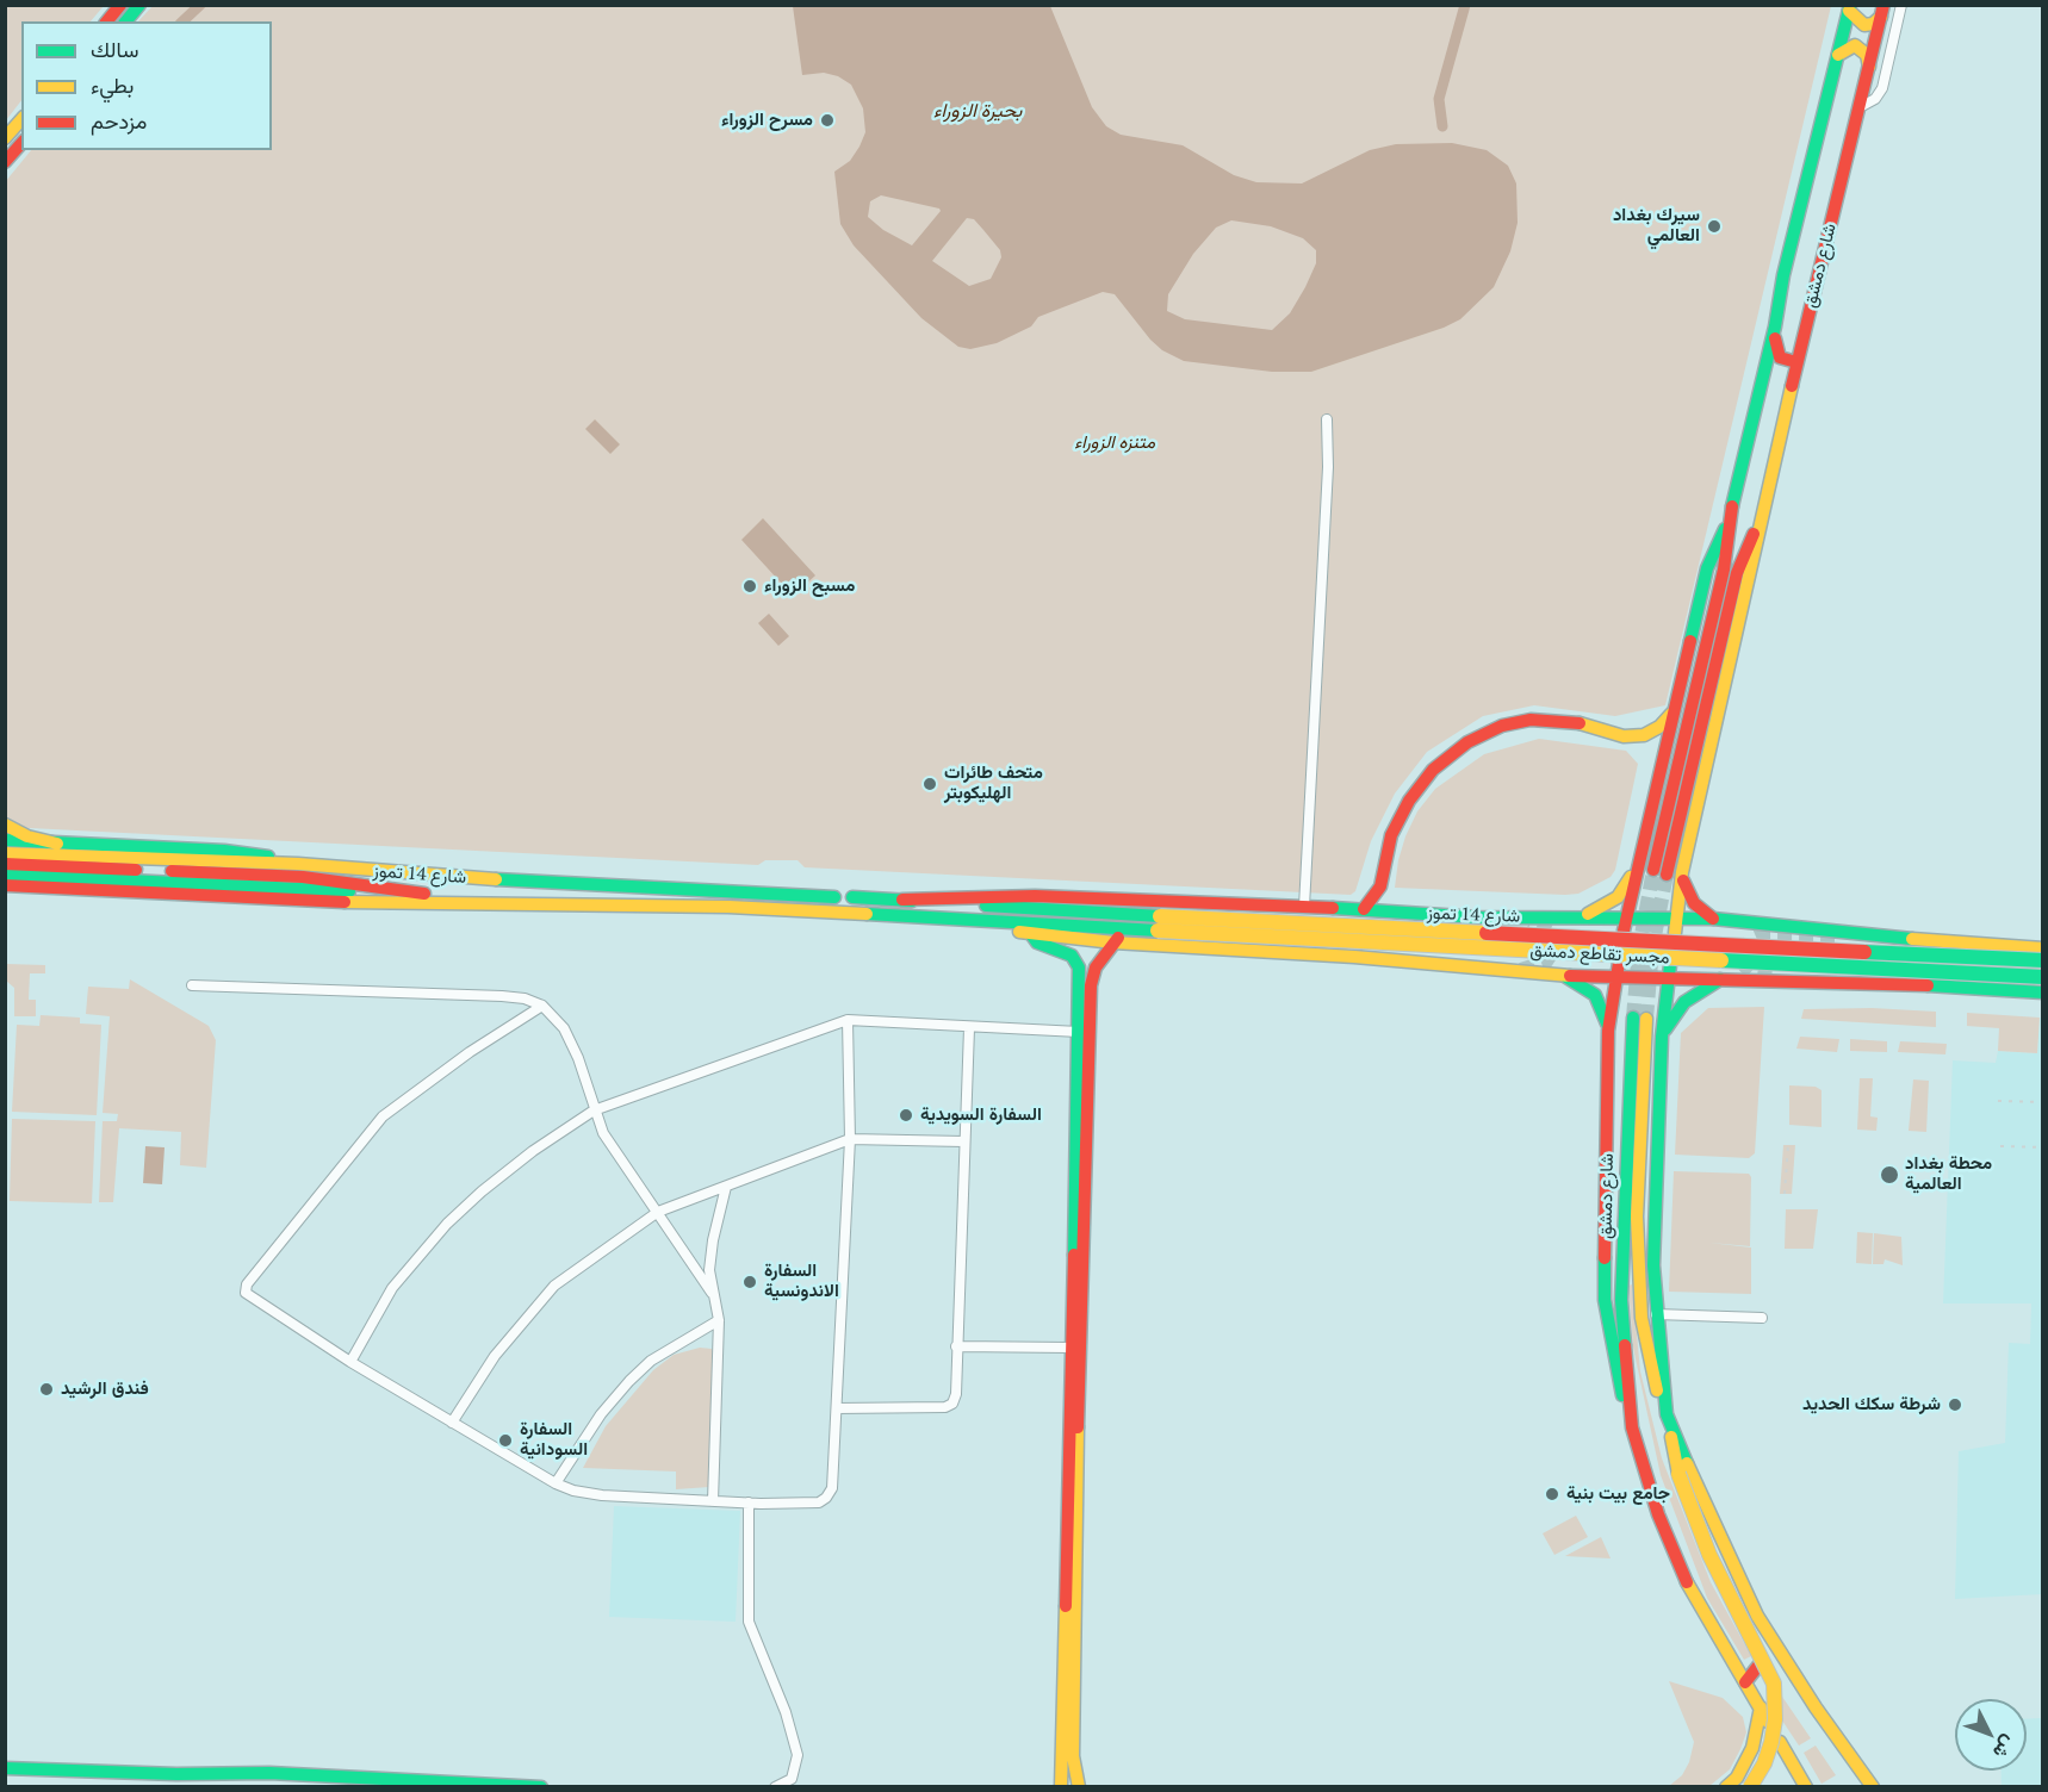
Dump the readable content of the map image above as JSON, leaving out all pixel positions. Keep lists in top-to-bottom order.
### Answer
{
  "streets": {
    "main road": ["شارع دمشق", "شارع 14 تموز", "مجسر تقاطع دمشق"]
  },
  "crossings": [
    ["شارع دمشق", "شارع 14 تموز"],
    ["شارع 14 تموز", "مجسر تقاطع دمشق"]
  ],
  "water": ["بحيرة الزوراء"],
  "parks": ["متنزه الزوراء"],
  "places": [
    "مسرح الزوراء",
    "سيرك بغداد العالمي",
    "مسبح الزوراء",
    "متحف طائرات الهليكوبتر",
    "السفارة السويدية",
    "محطة بغداد العالمية",
    "السفارة الاندونسية",
    "فندق الرشيد",
    "شرطة سكك الحديد",
    "السفارة السودانية",
    "جامع بيت بنية"
  ],
  "legend": ["سالك", "بطيء", "مزدحم"],
  "north": "bottom right"
}
